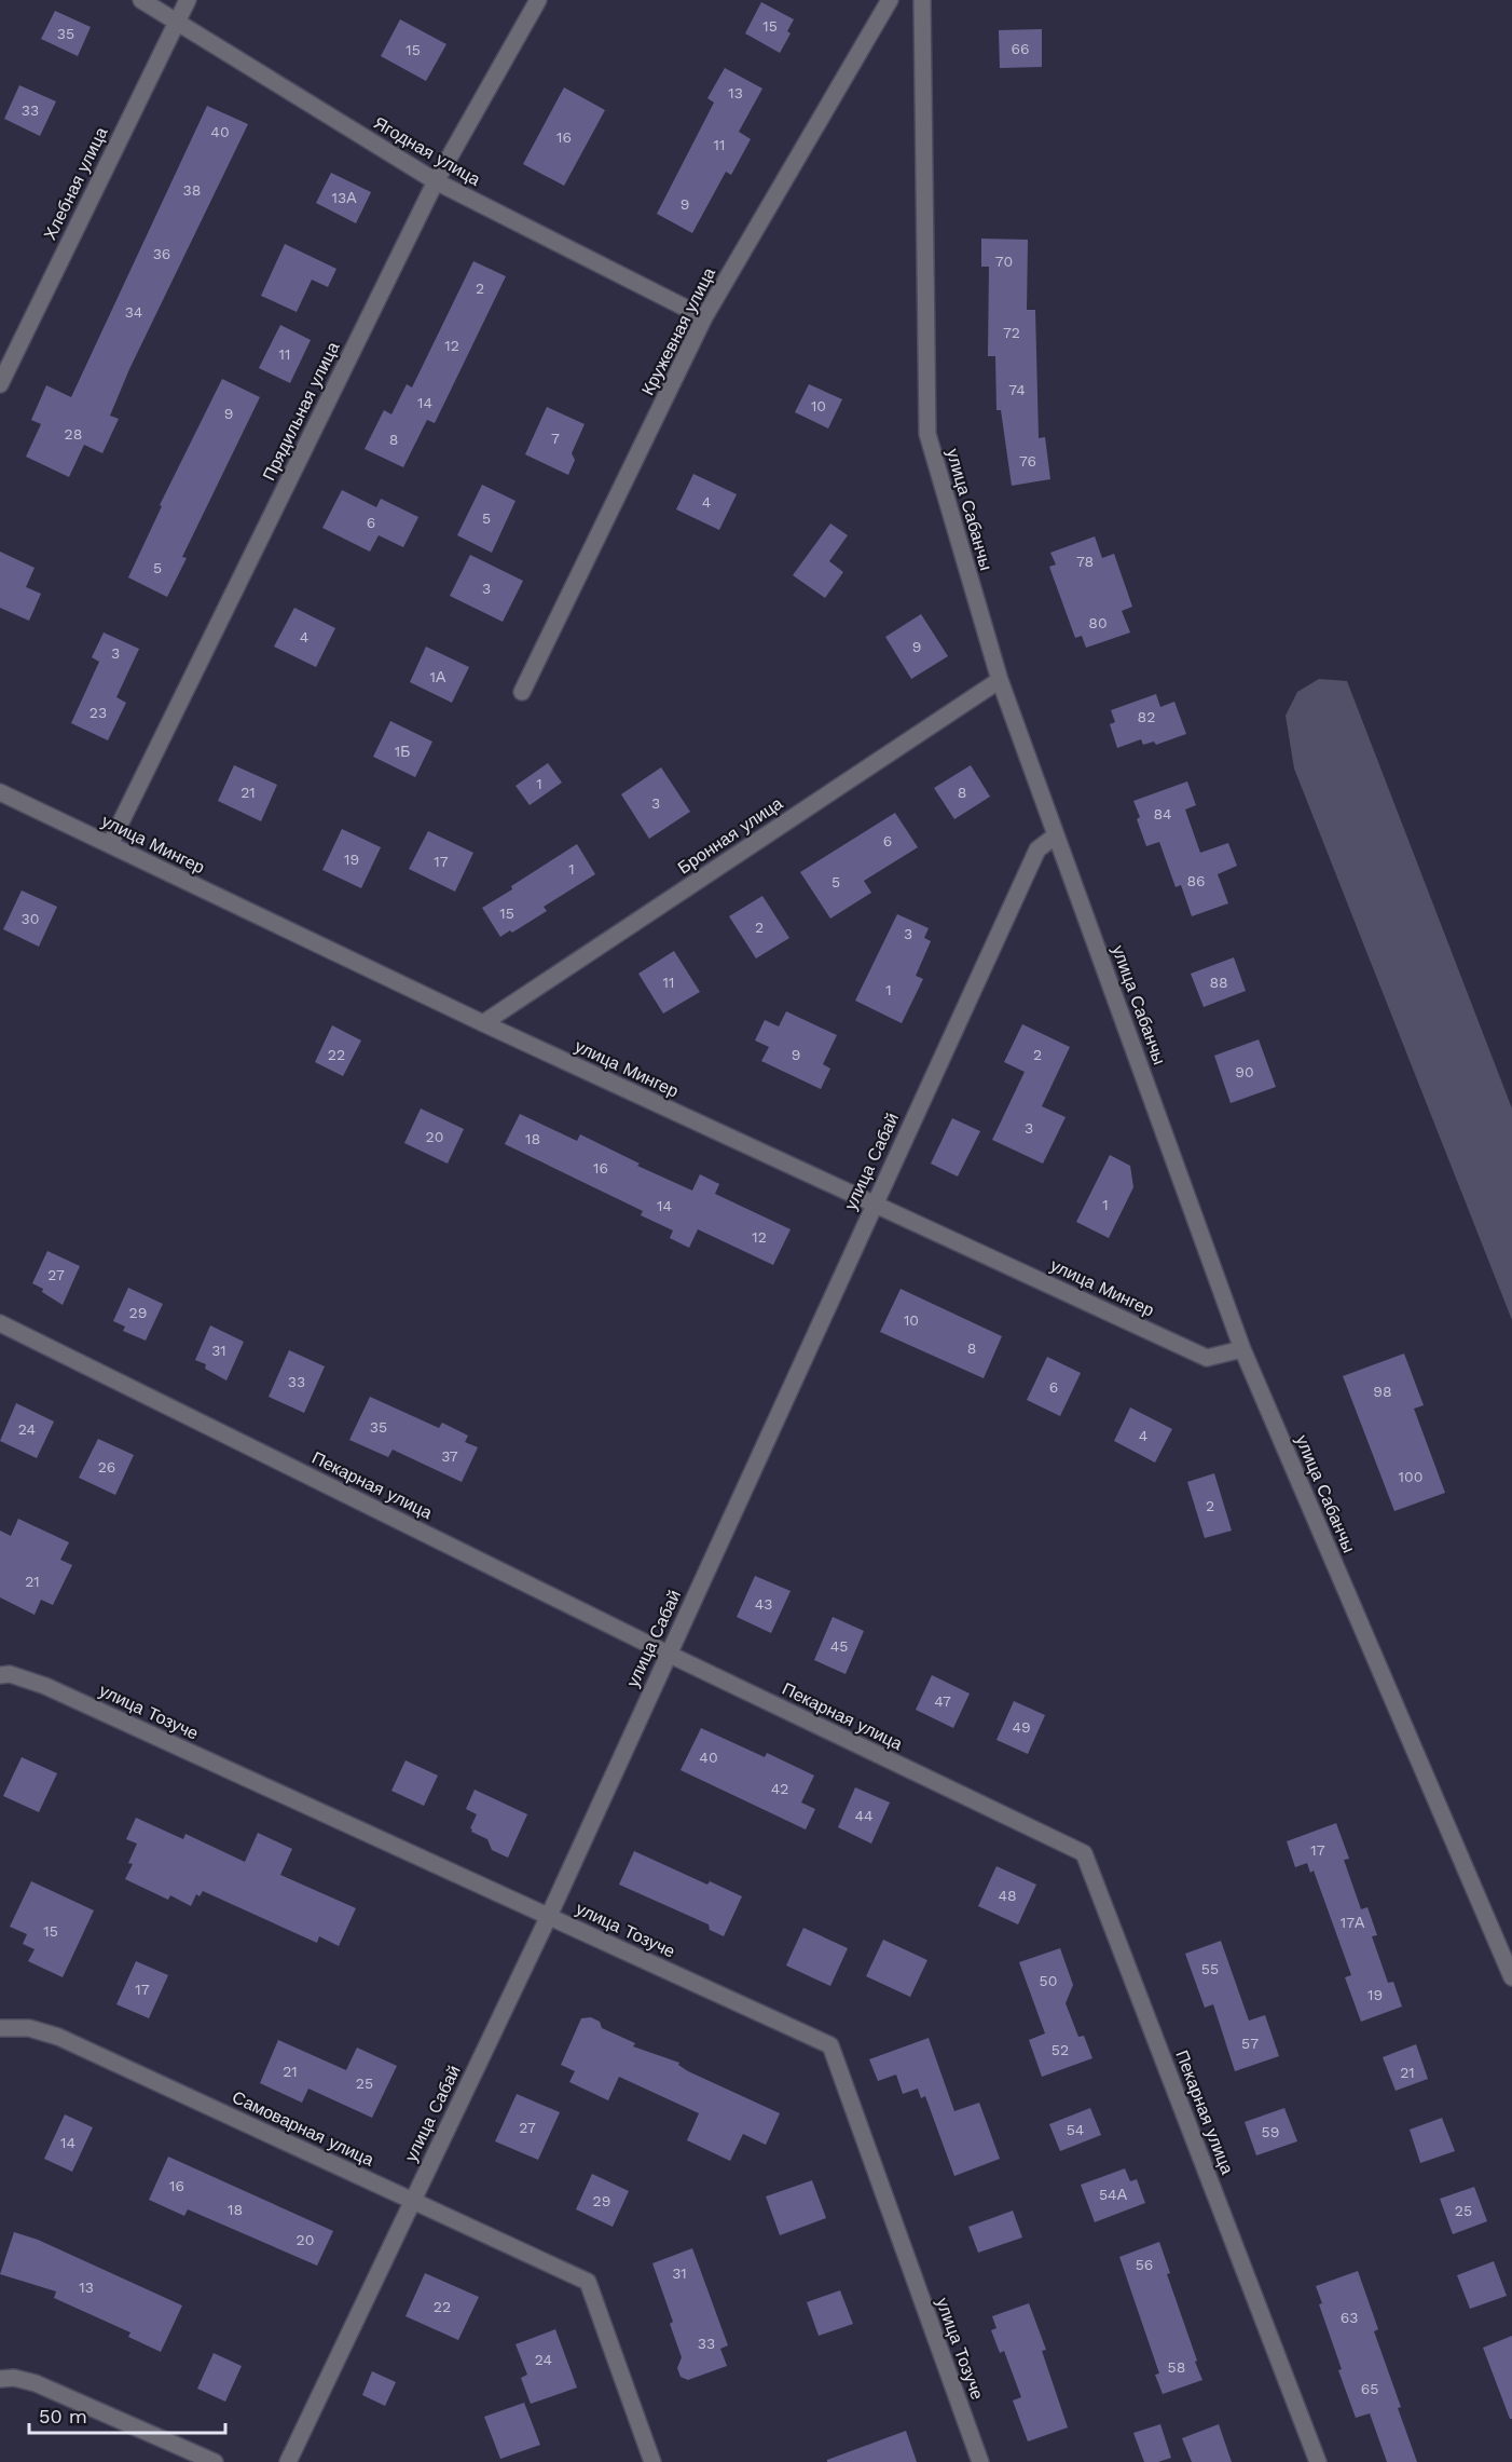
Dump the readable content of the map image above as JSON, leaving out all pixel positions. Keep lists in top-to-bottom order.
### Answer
{
  "streets": {
    "street": [
      "Ягодная улица",
      "Хлебная улица",
      "Кружевная улица",
      "Прядильная улица",
      "улица Сабанчы",
      "Бронная улица",
      "улица Мингер",
      "улица Сабай",
      "Пекарная улица",
      "улица Тозуче",
      "Самоварная улица"
    ]
  },
  "crossings": [
    ["Ягодная улица", "Хлебная улица"],
    ["Ягодная улица", "Кружевная улица"],
    ["Ягодная улица", "Прядильная улица"],
    ["Прядильная улица", "улица Мингер"],
    ["улица Сабанчы", "Бронная улица"],
    ["улица Сабанчы", "улица Мингер"],
    ["улица Сабанчы", "улица Сабай"],
    ["Бронная улица", "улица Мингер"],
    ["улица Мингер", "улица Сабай"],
    ["улица Сабай", "Пекарная улица"],
    ["улица Сабай", "улица Тозуче"],
    ["улица Сабай", "Самоварная улица"]
  ],
  "house_numbers": [
    "15",
    "35",
    "66",
    "15",
    "13",
    "33",
    "40",
    "16",
    "11",
    "38",
    "13А",
    "9",
    "36",
    "70",
    "2",
    "34",
    "72",
    "12",
    "11",
    "74",
    "14",
    "10",
    "9",
    "28",
    "7",
    "8",
    "76",
    "4",
    "5",
    "6",
    "78",
    "5",
    "3",
    "80",
    "4",
    "9",
    "3",
    "1А",
    "23",
    "82",
    "1Б",
    "1",
    "21",
    "8",
    "3",
    "84",
    "6",
    "19",
    "17",
    "1",
    "86",
    "5",
    "15",
    "30",
    "2",
    "3",
    "11",
    "88",
    "1",
    "22",
    "9",
    "2",
    "90",
    "3",
    "20",
    "18",
    "16",
    "1",
    "14",
    "12",
    "27",
    "29",
    "10",
    "8",
    "31",
    "33",
    "6",
    "98",
    "35",
    "24",
    "4",
    "37",
    "26",
    "100",
    "2",
    "21",
    "43",
    "45",
    "47",
    "49",
    "40",
    "42",
    "44",
    "17",
    "48",
    "17А",
    "15",
    "55",
    "50",
    "17",
    "19",
    "57",
    "52",
    "21",
    "21",
    "25",
    "27",
    "54",
    "59",
    "14",
    "16",
    "54А",
    "29",
    "18",
    "25",
    "20",
    "56",
    "31",
    "13",
    "22",
    "63",
    "33",
    "24",
    "58",
    "65"
  ],
  "scale_bar": "50 m"
}
